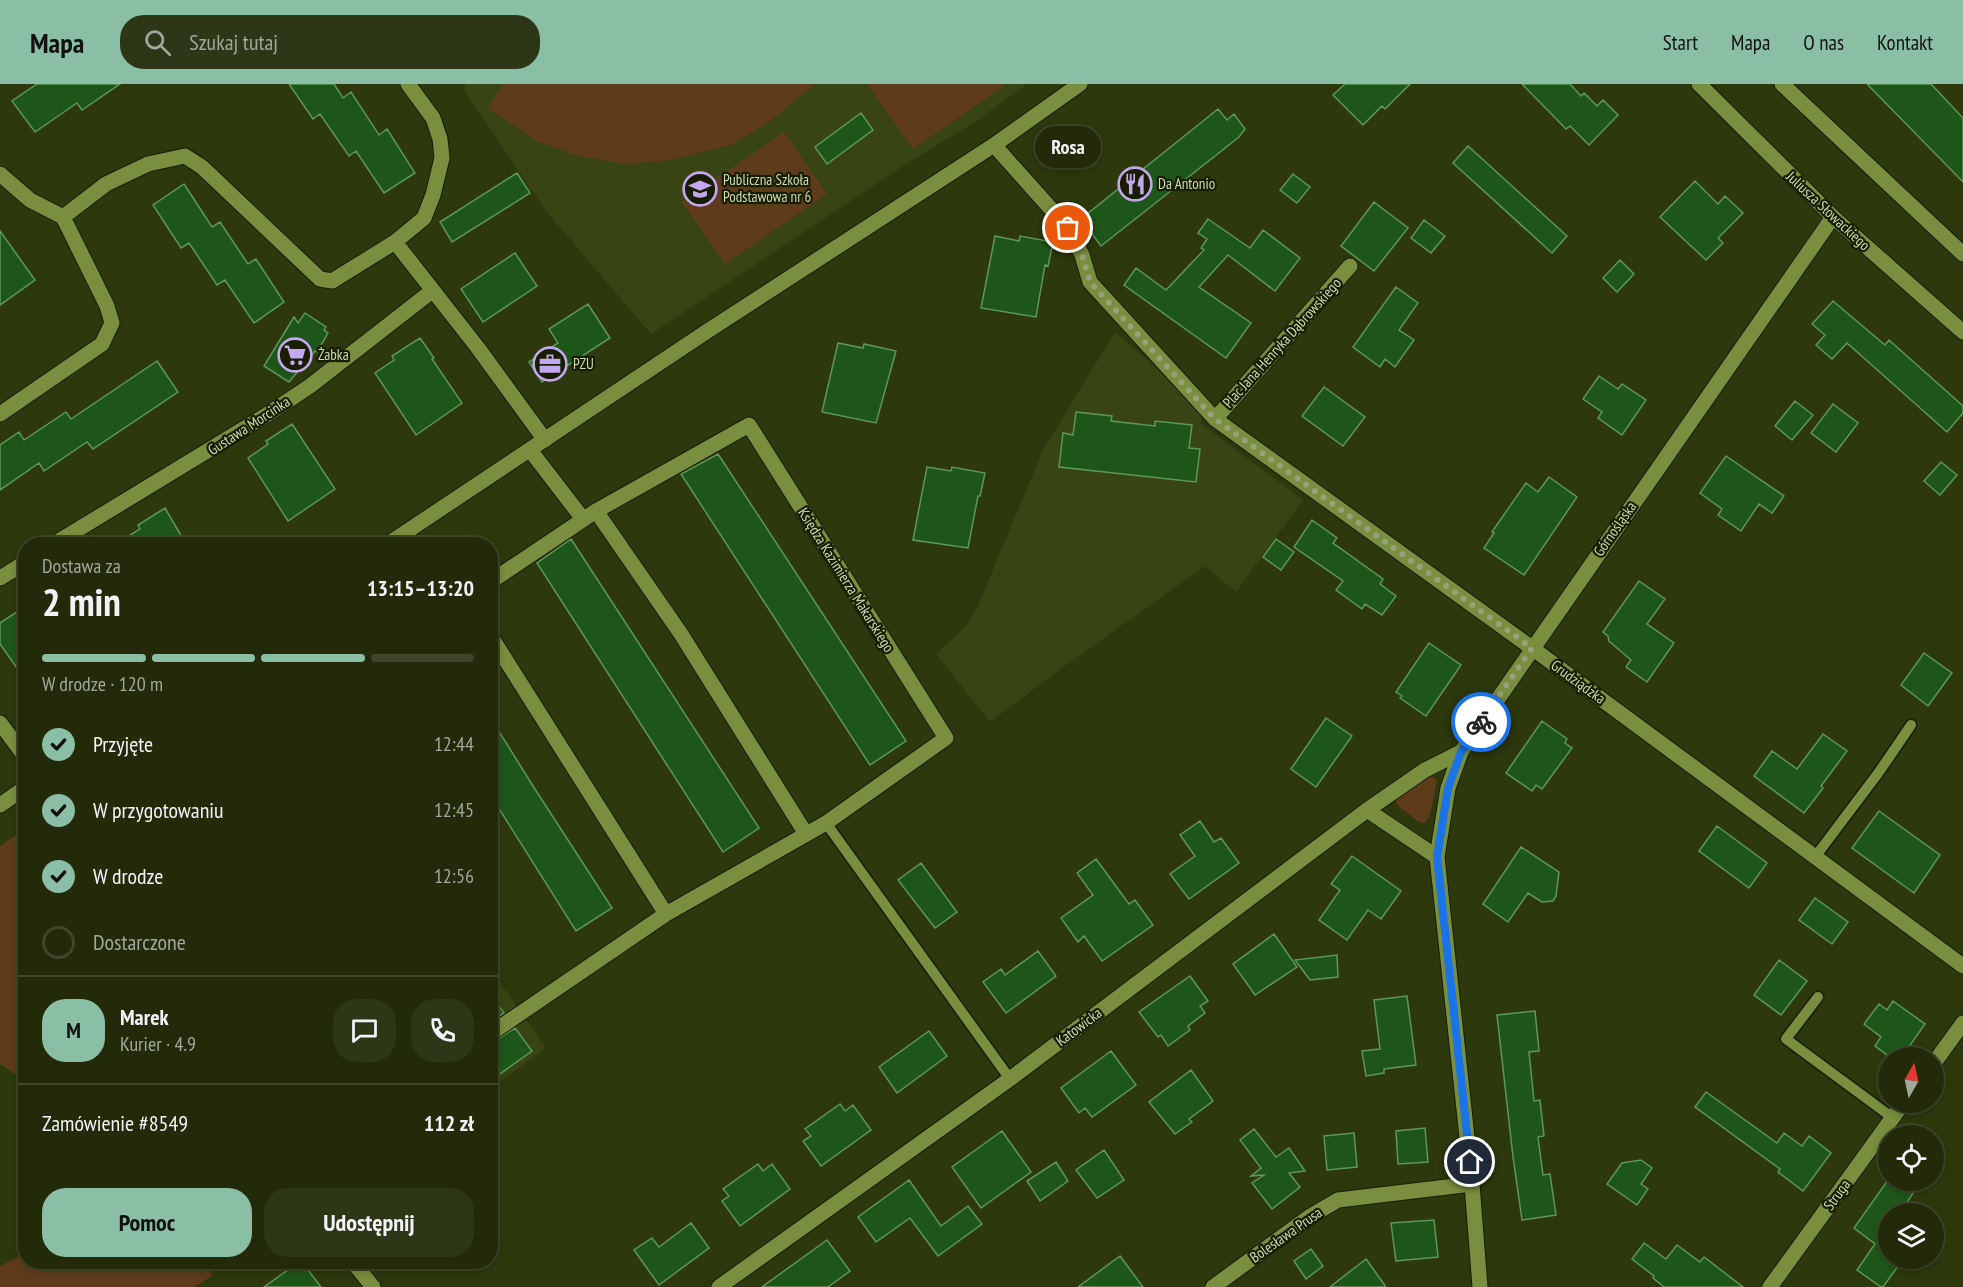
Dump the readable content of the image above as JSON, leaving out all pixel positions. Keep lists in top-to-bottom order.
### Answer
{
  "streets": {
    "street": [
      "Juliusza Słowackiego",
      "Plac Jana Henryka Dąbrowskiego",
      "Gustawa Morcinka",
      "Górnośląska",
      "Księdza Kazimierza Makarskiego",
      "Grudziądzka",
      "Katowicka",
      "Struga",
      "Bolesława Prusa"
    ]
  },
  "crossings": [
    ["Juliusza Słowackiego", "Górnośląska"],
    ["Plac Jana Henryka Dąbrowskiego", "Grudziądzka"],
    ["Górnośląska", "Grudziądzka"],
    ["Górnośląska", "Katowicka"]
  ],
  "places": {
    "restaurant": ["Da Antonio"],
    "school or university": ["Publiczna Szkoła Podstawowa nr 6"],
    "other": ["Rosa"],
    "supermarket": ["Żabka"],
    "office": ["PZU"]
  },
  "north": "top",
  "page": {
    "header": "Mapa",
    "search": "Szukaj tutaj",
    "nav": [
      "Start",
      "Mapa",
      "O nas",
      "Kontakt"
    ],
    "bubble": "Rosa",
    "heading": ["2 min", "Dostawa za", "13:15–13:20"],
    "panel": [
      "Marek",
      "Kurier · 4.9",
      "Zamówienie #8549",
      "112 zł"
    ],
    "bar": "W drodze · 120 m",
    "list": [
      ["Przyjęte", "12:44"],
      ["W przygotowaniu", "12:45"],
      ["W drodze", "12:56"],
      "Dostarczone"
    ],
    "round": "M",
    "buttons": ["Pomoc", "Udostępnij"]
  }
}
